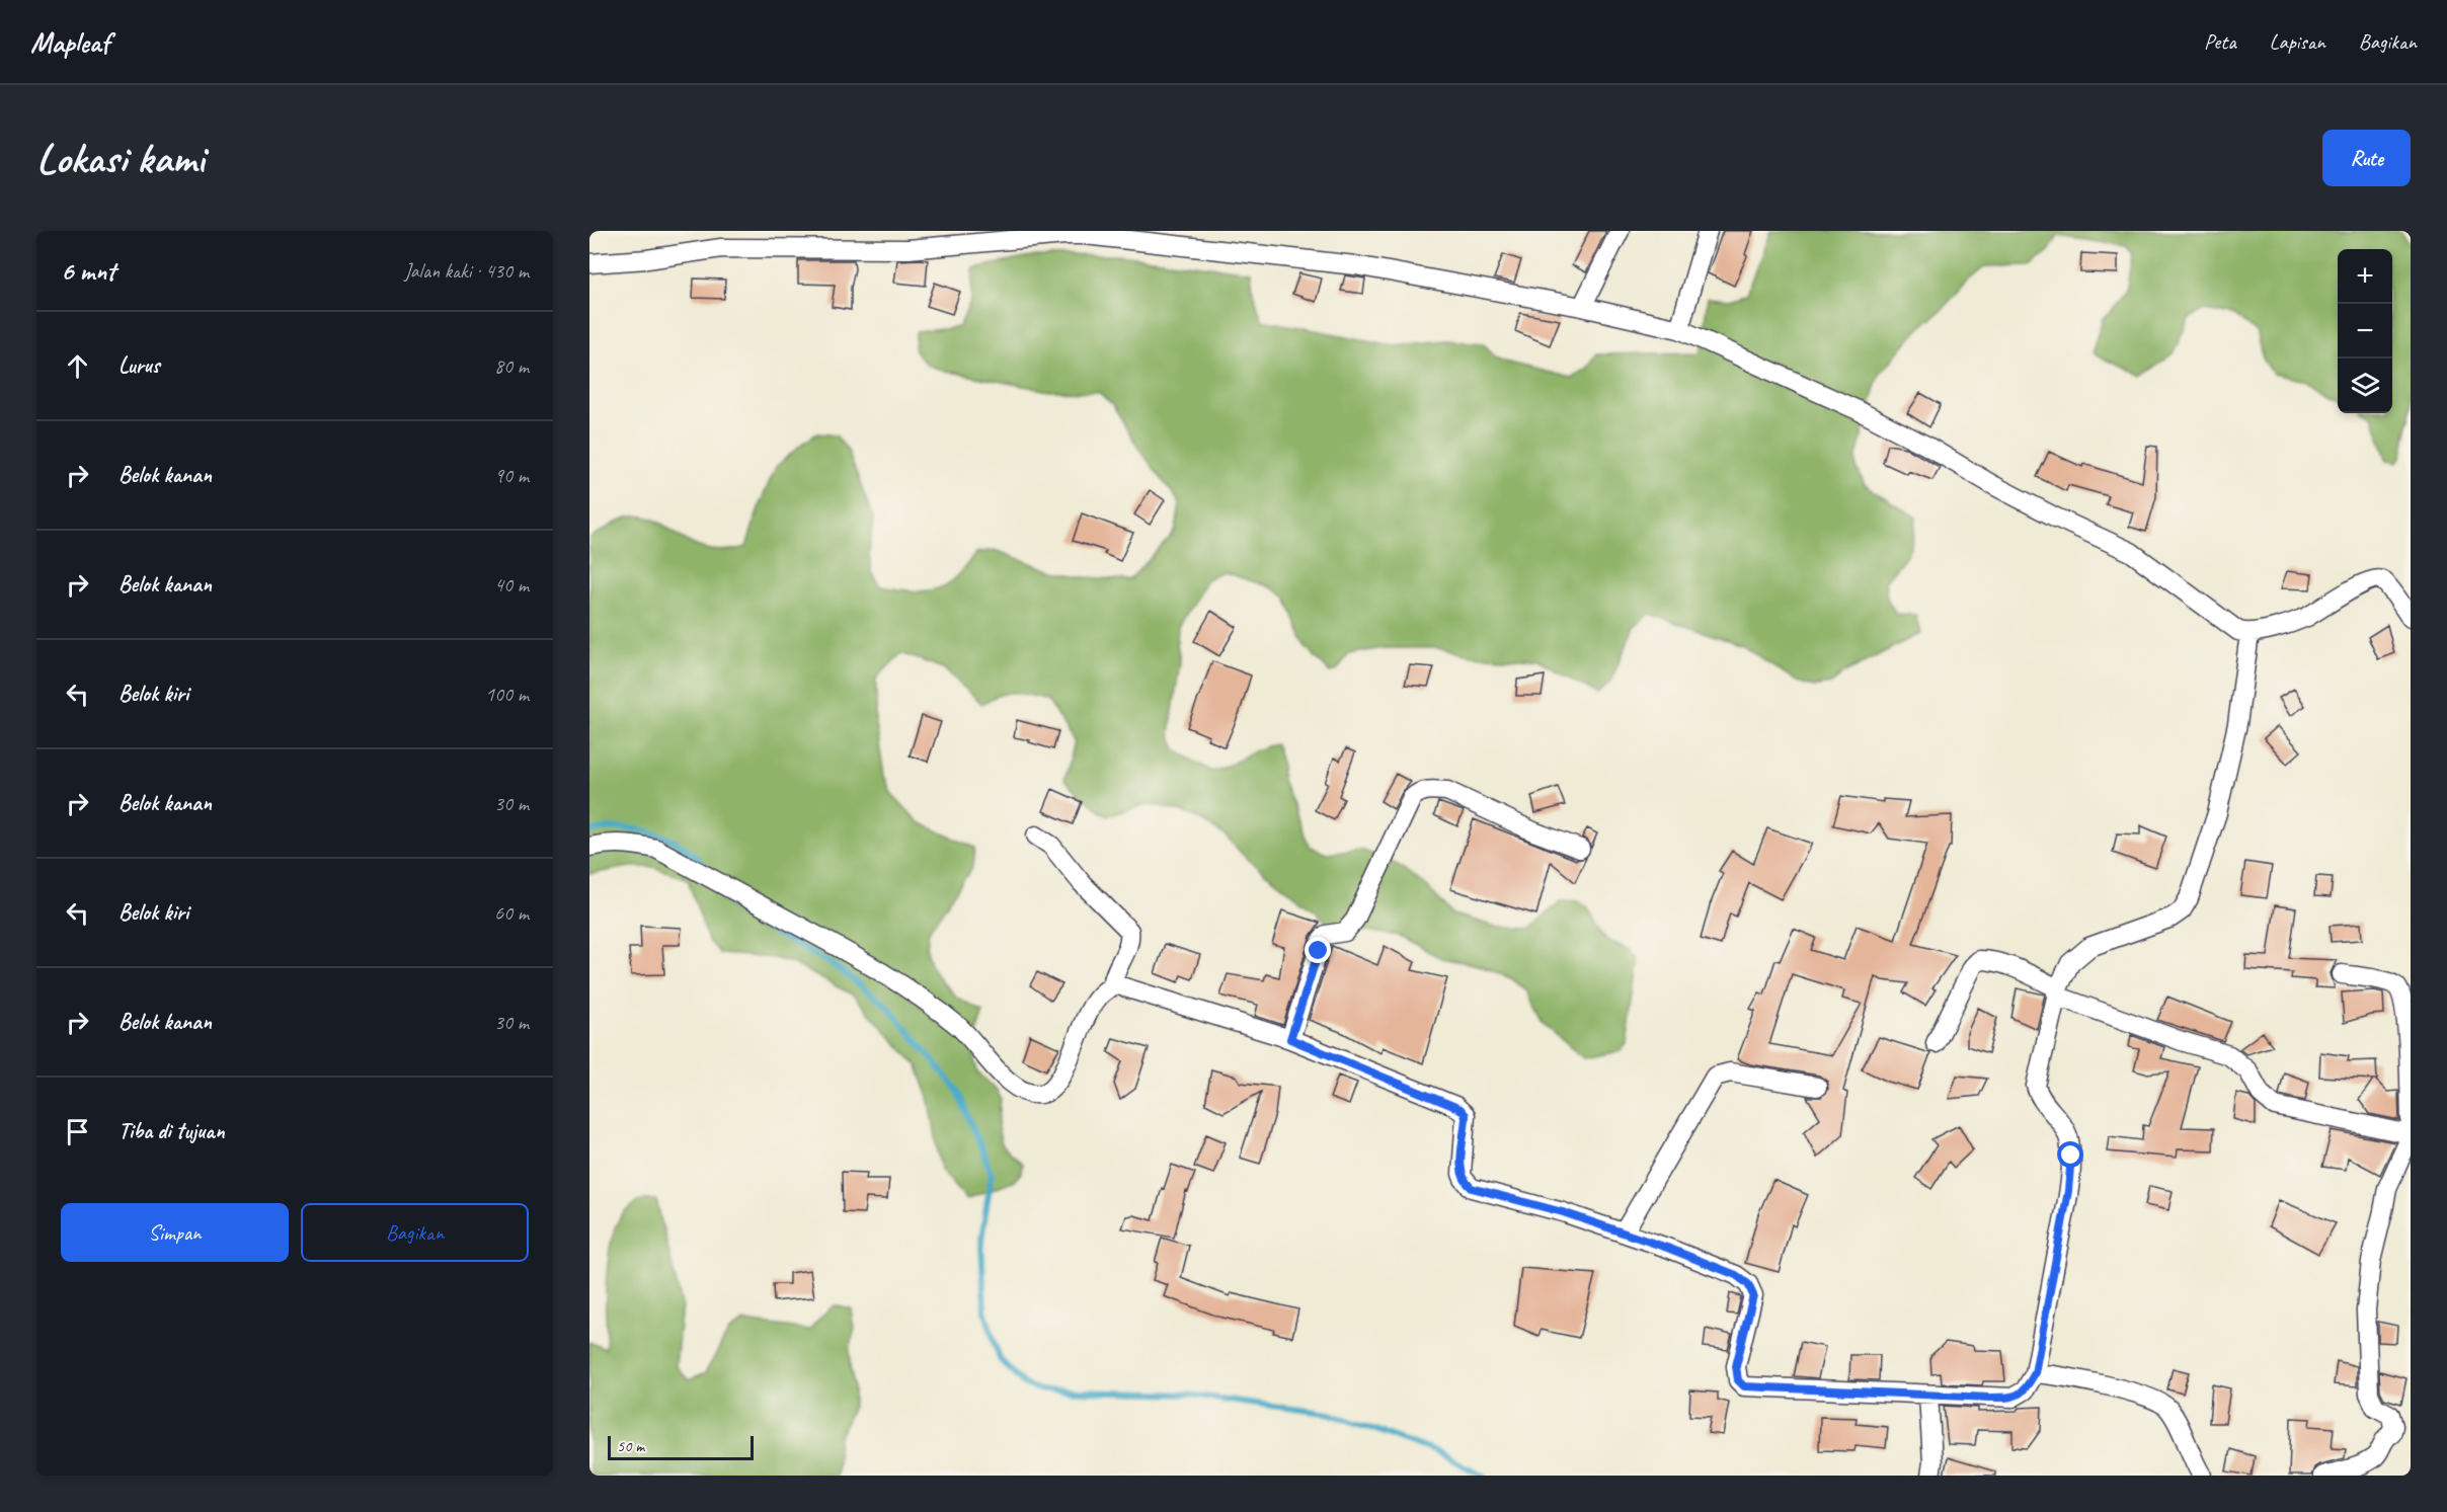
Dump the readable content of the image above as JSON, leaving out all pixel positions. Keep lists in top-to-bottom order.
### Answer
{
  "scale_bar": "50 m",
  "page": {
    "header": "Mapleaf",
    "nav": ["Peta", "Lapisan", "Bagikan"],
    "buttons": [
      "Rute",
      ["Simpan", "Bagikan"]
    ],
    "title": "Lokasi kami",
    "heading": ["6 mnt", "Jalan kaki · 430 m"],
    "map_buttons": ["+", "−"],
    "list": [
      ["Lurus", "80 m"],
      ["Belok kanan", "90 m"],
      ["Belok kanan", "40 m"],
      ["Belok kiri", "100 m"],
      ["Belok kanan", "30 m"],
      ["Belok kiri", "60 m"],
      ["Belok kanan", "30 m"],
      "Tiba di tujuan"
    ],
    "scale": "50 m"
  }
}
